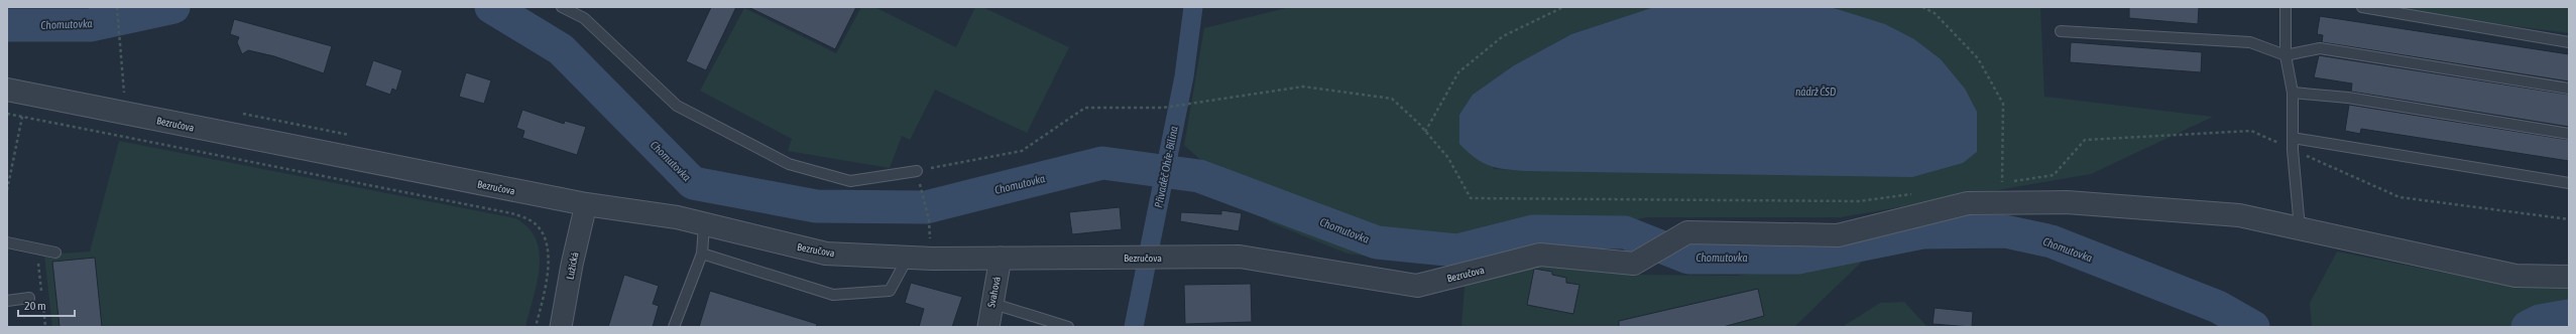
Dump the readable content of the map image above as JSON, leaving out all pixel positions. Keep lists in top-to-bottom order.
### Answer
{
  "streets": {
    "street": ["Bezručova", "Lužická", "Svahová"]
  },
  "crossings": [
    ["Bezručova", "Lužická"],
    ["Bezručova", "Svahová"]
  ],
  "water": ["Chomutovka", "nádrž ČSD", "Přivaděč Ohře-Bílina"],
  "scale_bar": "20 m"
}
